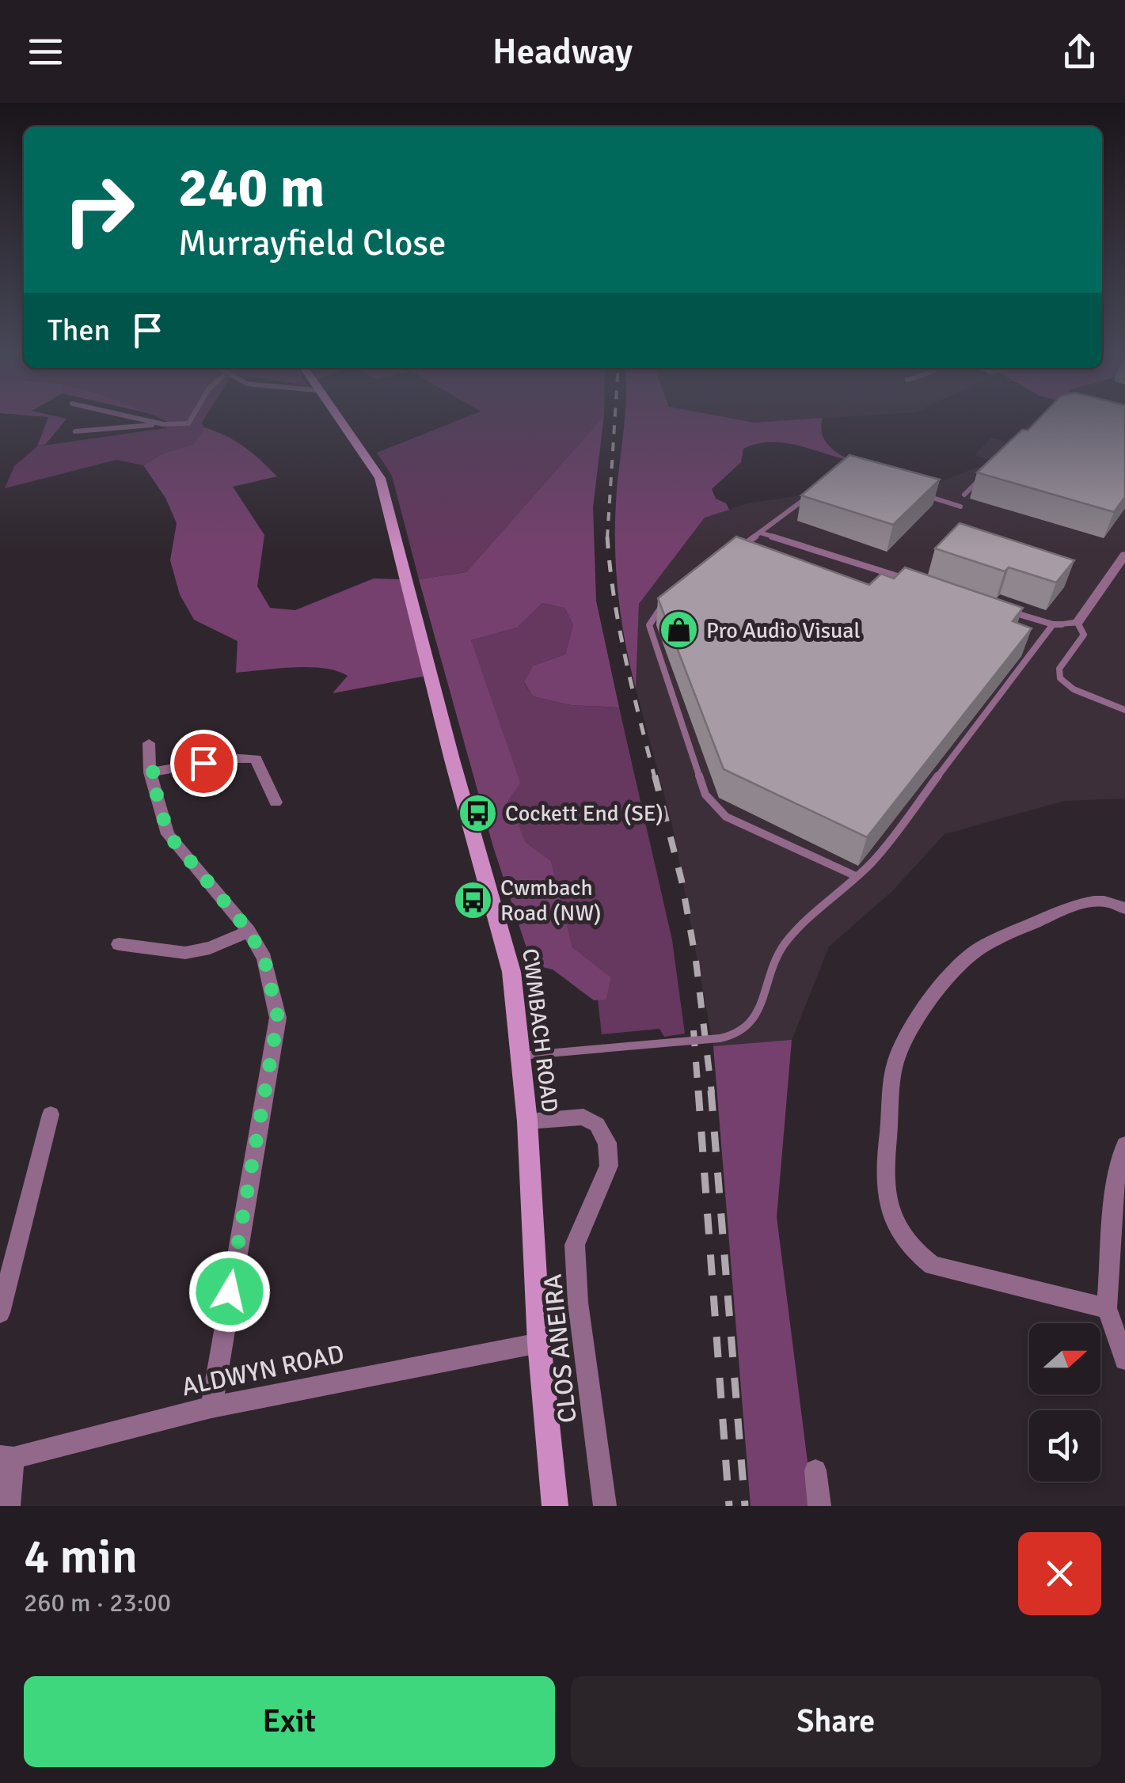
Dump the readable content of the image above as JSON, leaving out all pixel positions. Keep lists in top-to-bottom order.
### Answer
{
  "streets": {
    "main road": ["CWMBACH ROAD"],
    "street": ["CLOS ANEIRA", "ALDWYN ROAD"]
  },
  "crossings": [
    ["CWMBACH ROAD", "CLOS ANEIRA"],
    ["CWMBACH ROAD", "ALDWYN ROAD"]
  ],
  "places": {
    "shop": ["Pro Audio Visual"],
    "bus stop": ["Cockett End (SE)", "Cwmbach Road (NW)"]
  },
  "north": "right",
  "page": {
    "header": "Headway",
    "turn": ["240 m", "Murrayfield Close"],
    "then": "Then",
    "heading": ["4 min", "260 m · 23:00"],
    "buttons": ["Exit", "Share"]
  }
}
